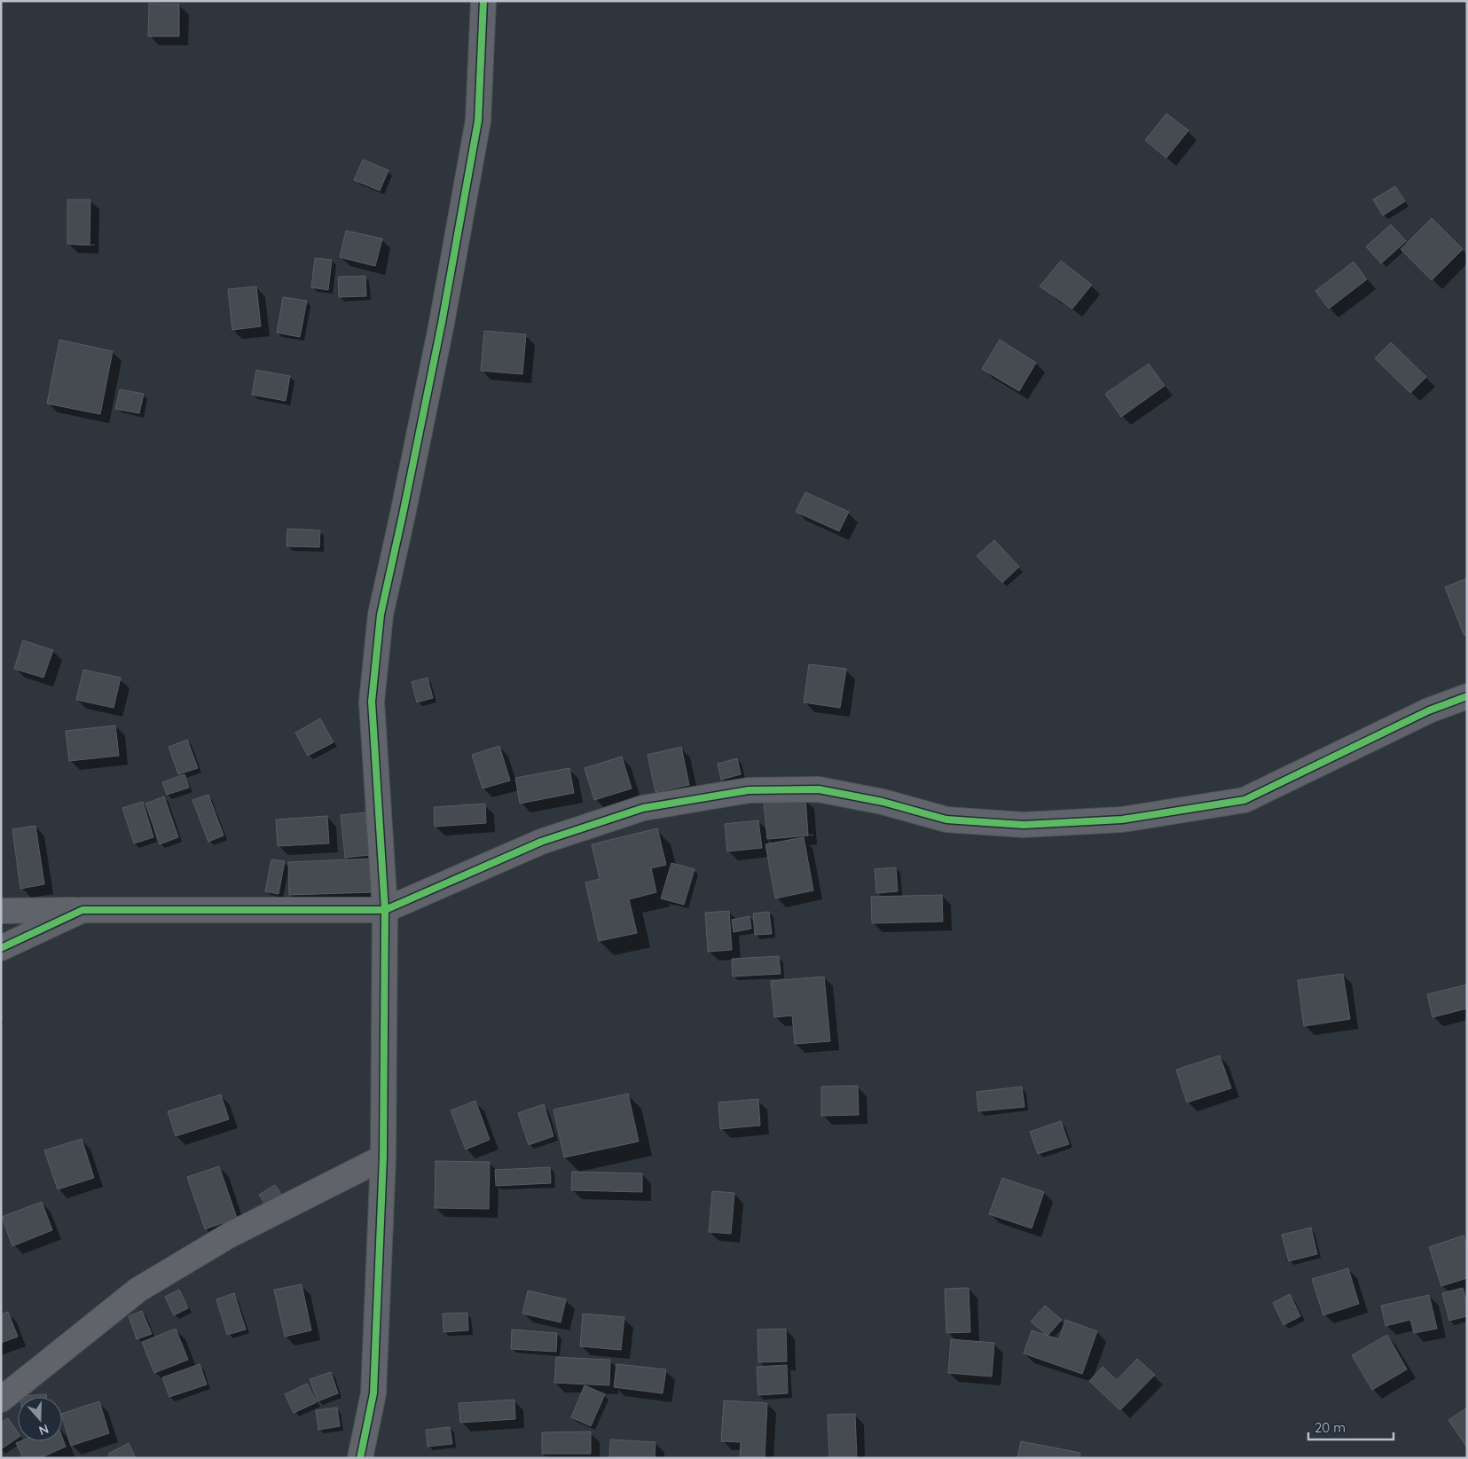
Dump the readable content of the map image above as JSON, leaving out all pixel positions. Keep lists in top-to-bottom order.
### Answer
{
  "scale_bar": "20 m",
  "north": "bottom"
}
